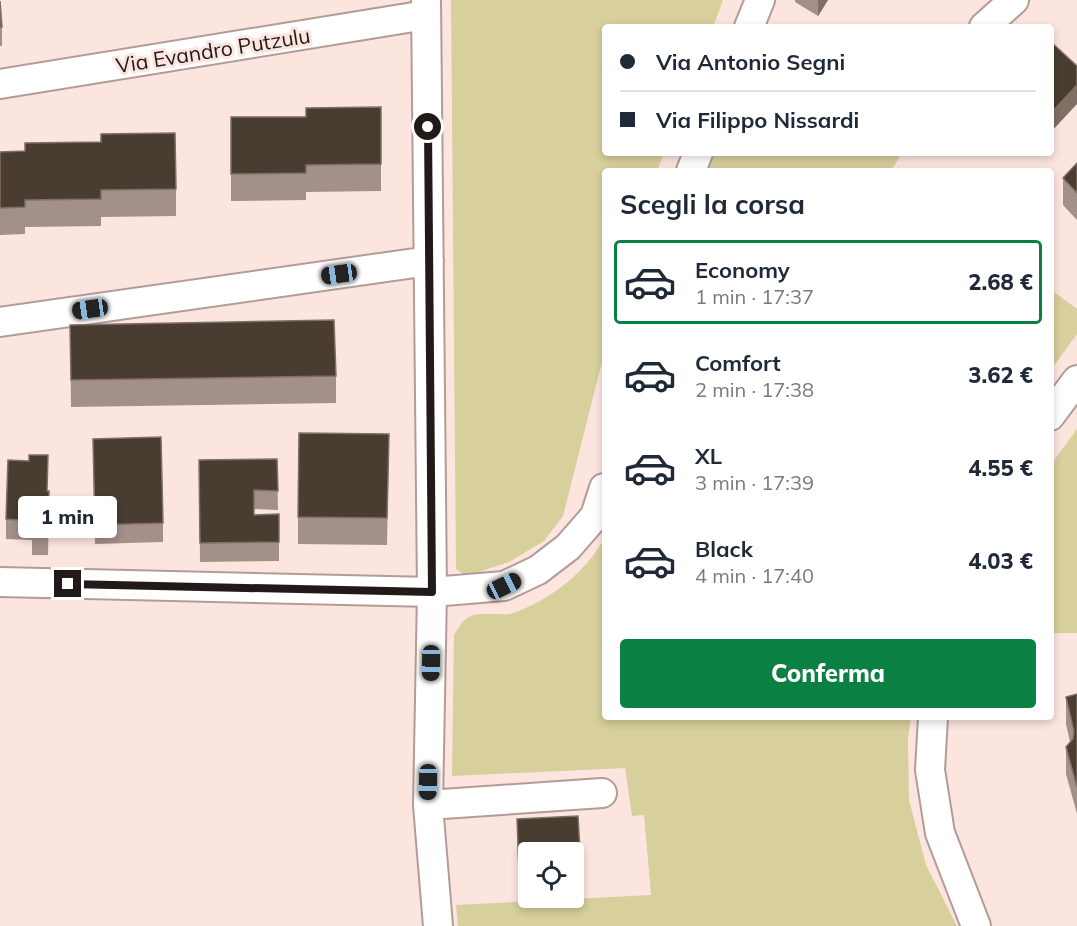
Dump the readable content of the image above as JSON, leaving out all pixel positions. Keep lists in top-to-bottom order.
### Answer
{
  "streets": {
    "street": ["Via Evandro Putzulu"]
  },
  "page": {
    "banner": ["Via Antonio Segni", "Via Filippo Nissardi"],
    "heading": "Scegli la corsa",
    "list": [
      {
        "name": "Economy",
        "note": "1 min · 17:37",
        "value": "2.68 €"
      },
      {
        "name": "Comfort",
        "note": "2 min · 17:38",
        "value": "3.62 €"
      },
      {
        "name": "XL",
        "note": "3 min · 17:39",
        "value": "4.55 €"
      },
      {
        "name": "Black",
        "note": "4 min · 17:40",
        "value": "4.03 €"
      }
    ],
    "bubble": "1 min",
    "buttons": "Conferma"
  }
}
